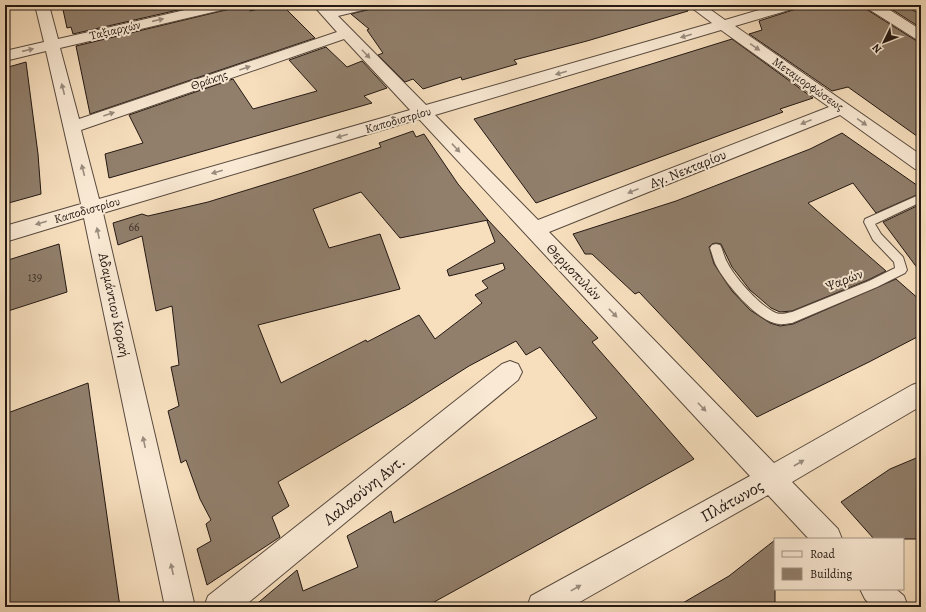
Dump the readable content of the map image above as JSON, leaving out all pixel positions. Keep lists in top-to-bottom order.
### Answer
{
  "streets": {
    "street": [
      "Ταξιαρχών",
      "Θράκης",
      "Μεταμορφώσεως",
      "Καποδιστρίου",
      "Αγ. Νεκταρίου",
      "Θερμοπυλών",
      "Αδαμάντιου Κοραή",
      "Λαλαούνη Αντ.",
      "Πλάτωνος"
    ],
    "lane": ["Ψαρών"]
  },
  "crossings": [
    ["Ταξιαρχών", "Αδαμάντιου Κοραή"],
    ["Θράκης", "Θερμοπυλών"],
    ["Θράκης", "Αδαμάντιου Κοραή"],
    ["Μεταμορφώσεως", "Καποδιστρίου"],
    ["Μεταμορφώσεως", "Αγ. Νεκταρίου"],
    ["Καποδιστρίου", "Θερμοπυλών"],
    ["Καποδιστρίου", "Αδαμάντιου Κοραή"],
    ["Αγ. Νεκταρίου", "Θερμοπυλών"],
    ["Θερμοπυλών", "Πλάτωνος"]
  ],
  "one_way": [
    "Ταξιαρχών",
    "Θράκης",
    "Μεταμορφώσεως",
    "Καποδιστρίου",
    "Αγ. Νεκταρίου",
    "Θερμοπυλών",
    "Αδαμάντιου Κοραή",
    "Πλάτωνος"
  ],
  "house_numbers": ["66", "139"],
  "legend": ["Road", "Building"],
  "north": "bottom left"
}
